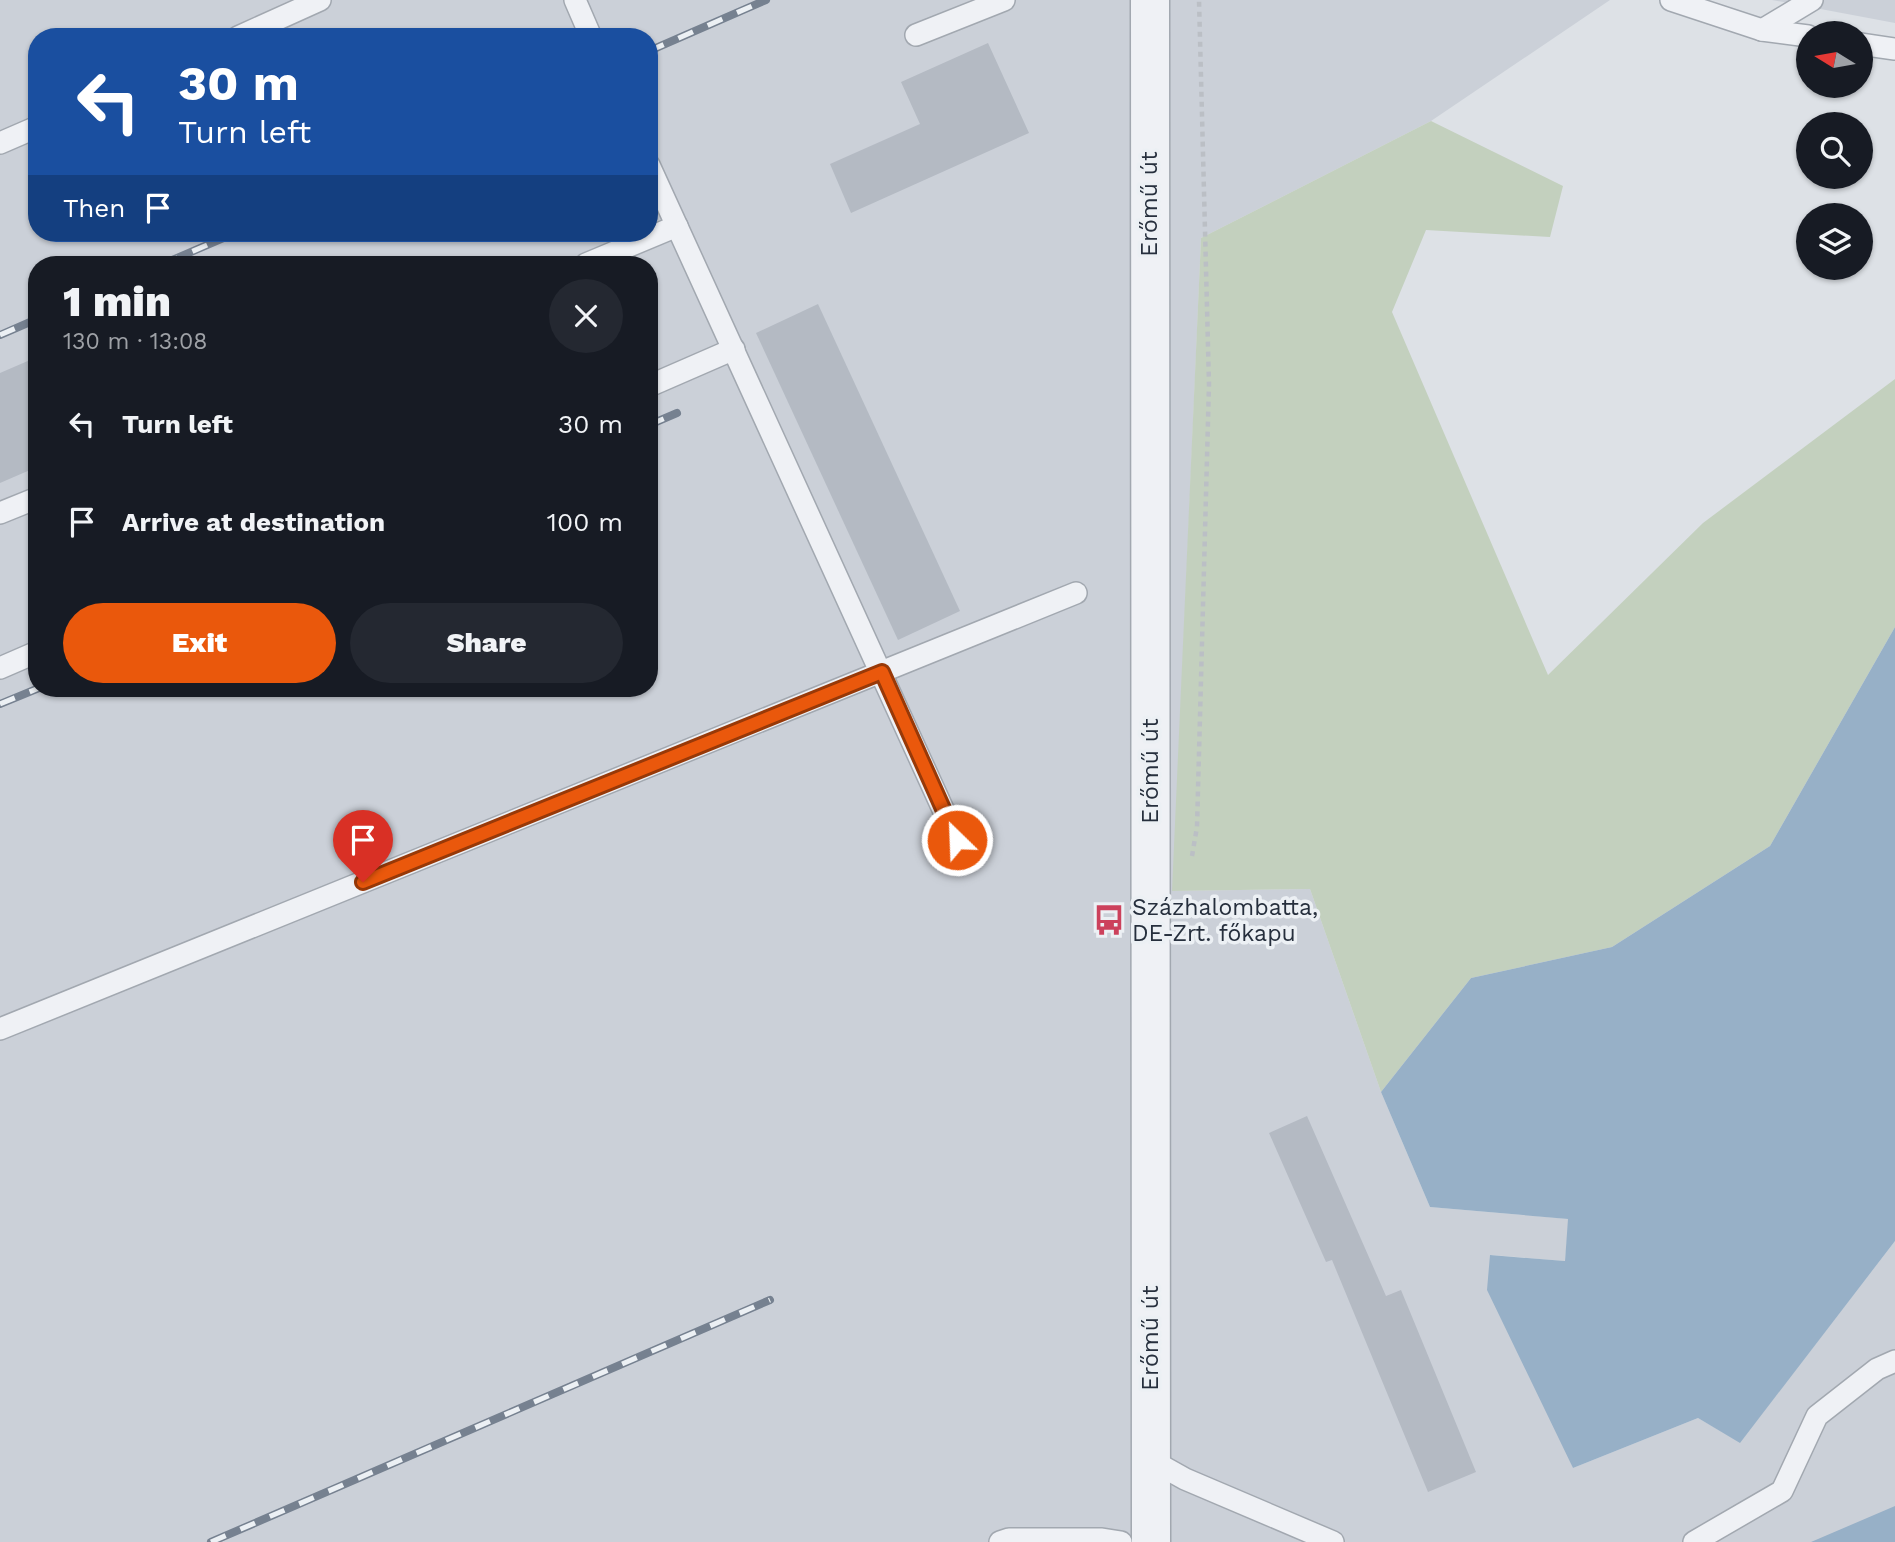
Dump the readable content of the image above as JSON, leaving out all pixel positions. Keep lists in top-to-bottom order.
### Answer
{
  "streets": {
    "street": ["Erőmű út"]
  },
  "places": {
    "bus stop": ["Százhalombatta, DE-Zrt. főkapu"]
  },
  "north": "left",
  "page": {
    "turn": ["30 m", "Turn left"],
    "then": "Then",
    "heading": ["1 min", "130 m · 13:08"],
    "list": [
      {
        "name": "Turn left",
        "value": "30 m"
      },
      {
        "name": "Arrive at destination",
        "value": "100 m"
      }
    ],
    "buttons": ["Exit", "Share"]
  }
}
